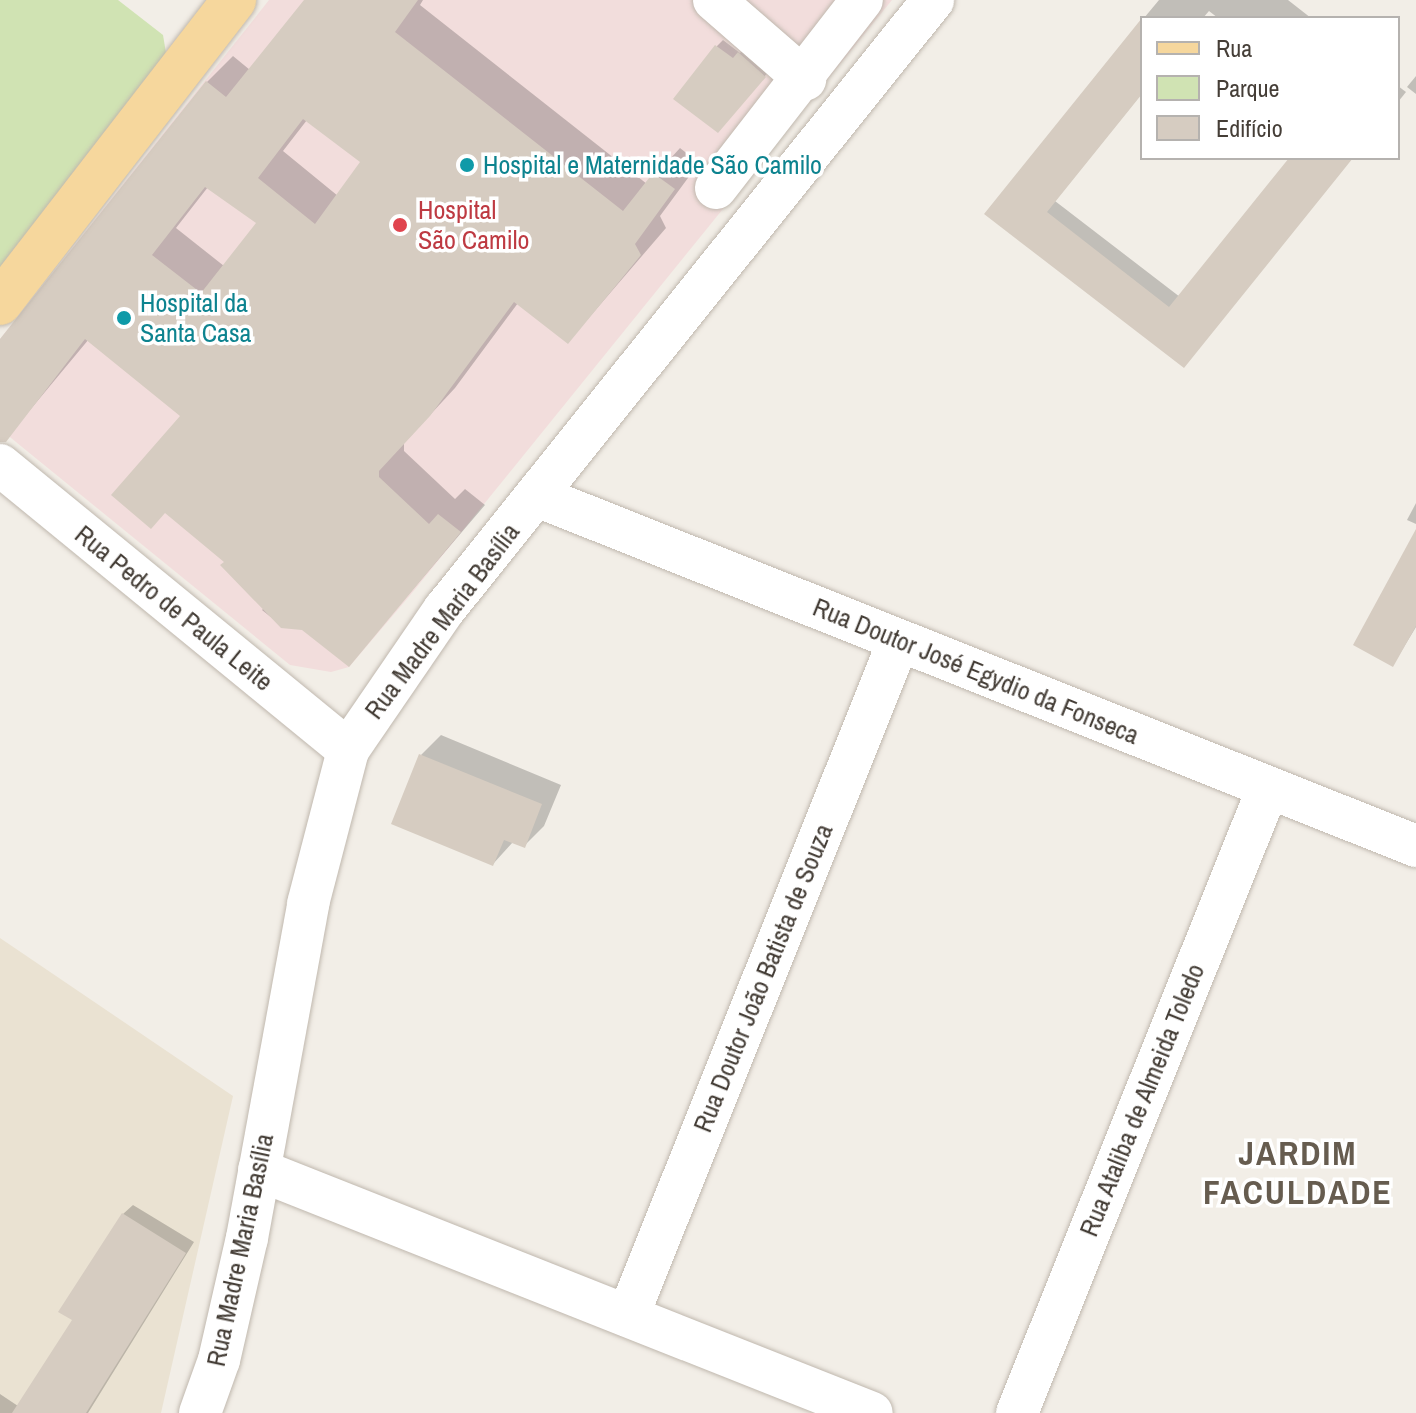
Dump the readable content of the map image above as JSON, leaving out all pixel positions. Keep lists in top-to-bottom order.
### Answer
{
  "streets": {
    "street": [
      "Rua Pedro de Paula Leite",
      "Rua Madre Maria Basília",
      "Rua Doutor José Egydio da Fonseca",
      "Rua Doutor João Batista de Souza",
      "Rua Ataliba de Almeida Toledo"
    ]
  },
  "crossings": [
    ["Rua Pedro de Paula Leite", "Rua Madre Maria Basília"],
    ["Rua Madre Maria Basília", "Rua Doutor José Egydio da Fonseca"],
    ["Rua Doutor José Egydio da Fonseca", "Rua Doutor João Batista de Souza"],
    ["Rua Doutor José Egydio da Fonseca", "Rua Ataliba de Almeida Toledo"]
  ],
  "districts": ["JARDIM FACULDADE"],
  "places": ["Hospital e Maternidade São Camilo", "Hospital São Camilo", "Hospital da Santa Casa"],
  "legend": ["Rua", "Parque", "Edifício"]
}
